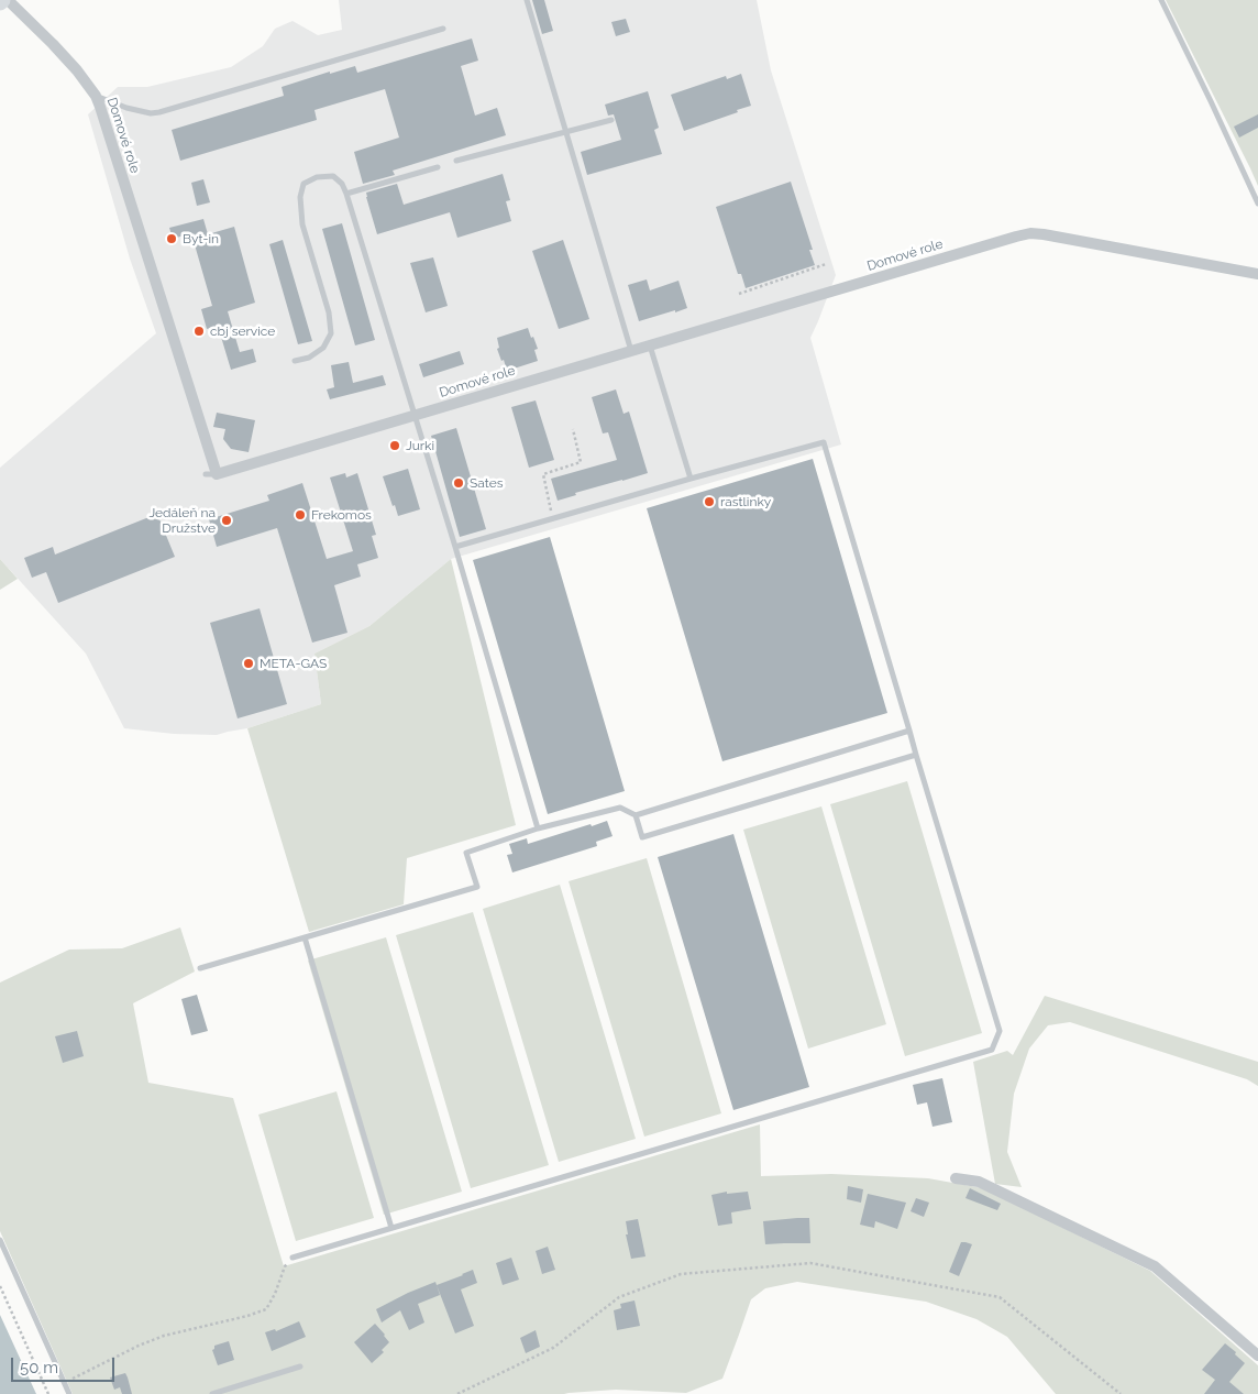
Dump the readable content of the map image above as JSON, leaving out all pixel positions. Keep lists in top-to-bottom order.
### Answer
{
  "streets": {
    "street": ["Domové role"]
  },
  "places": [
    "Byt-in",
    "cbj service",
    "Jurki",
    "Sates",
    "rastlinky",
    "Frekomos",
    "Jedáleň na Družstve",
    "META-GAS"
  ],
  "scale_bar": "50 m"
}
